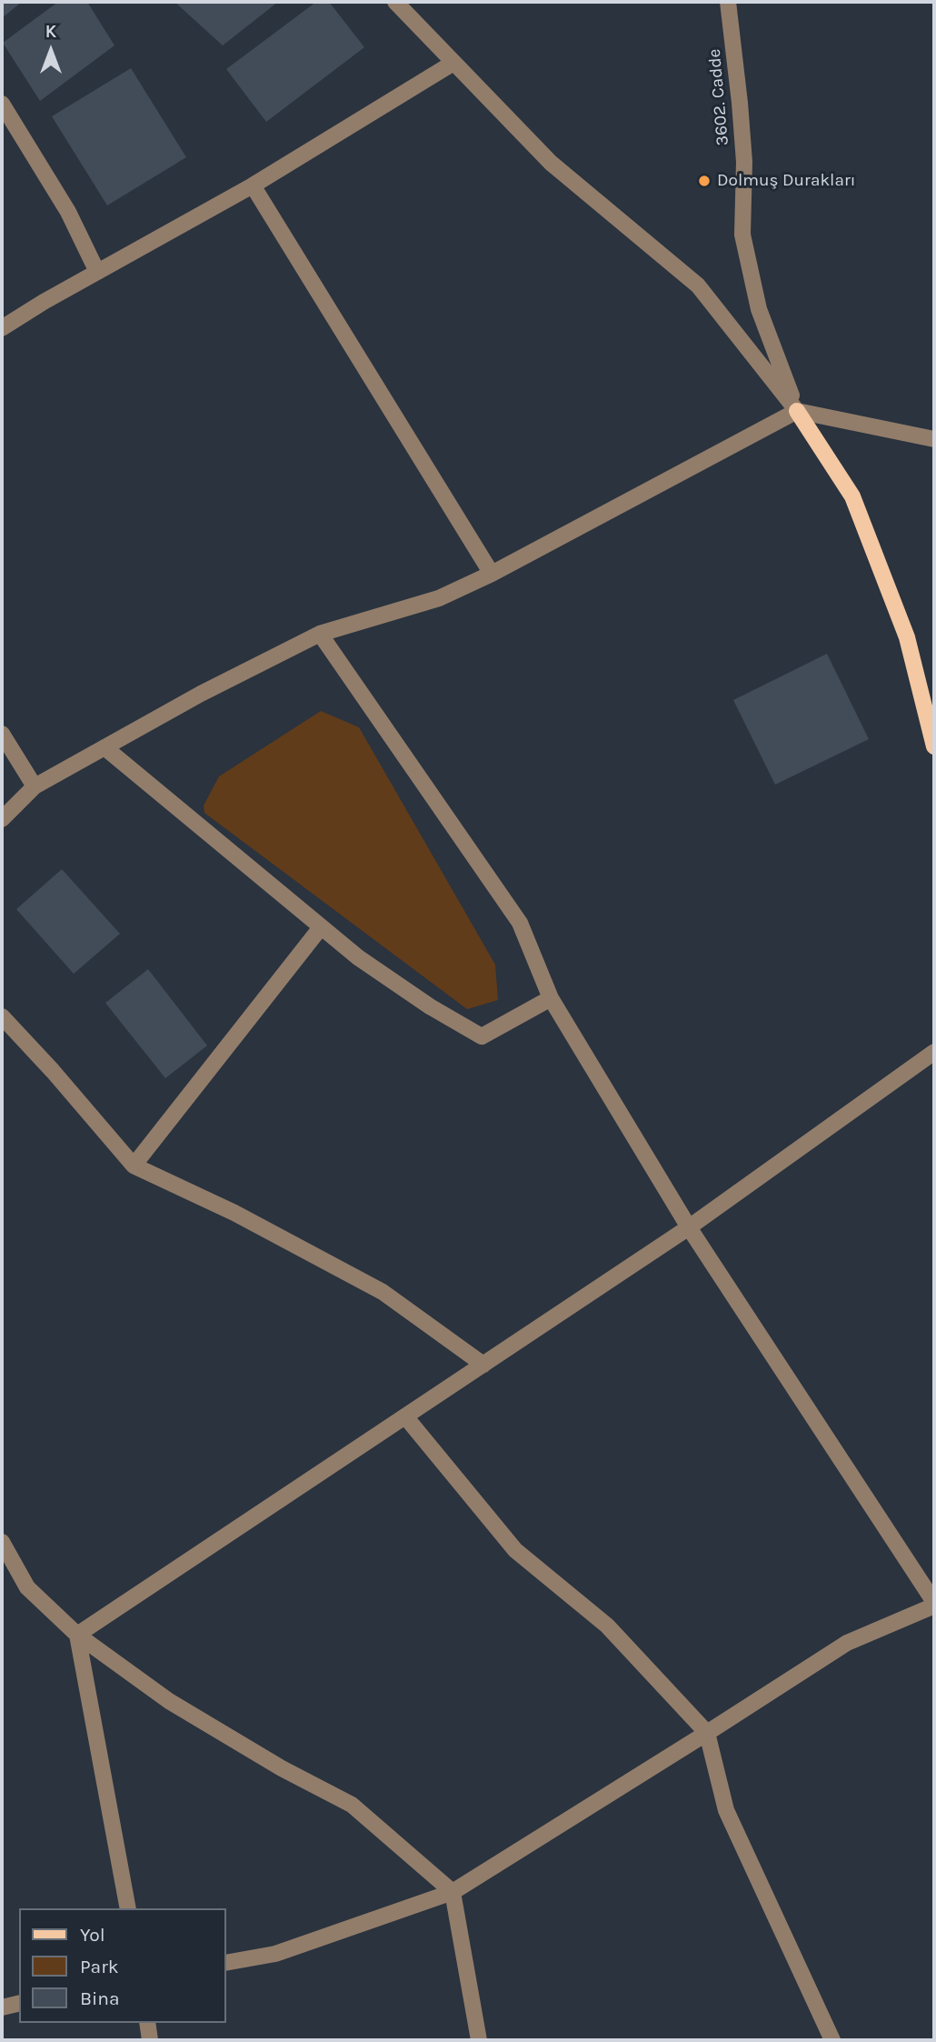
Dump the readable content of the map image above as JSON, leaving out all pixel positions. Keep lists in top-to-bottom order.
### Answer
{
  "streets": {
    "street": ["3602. Cadde"]
  },
  "places": ["Dolmuş Durakları"],
  "legend": ["Yol", "Park", "Bina"],
  "north": "top"
}
